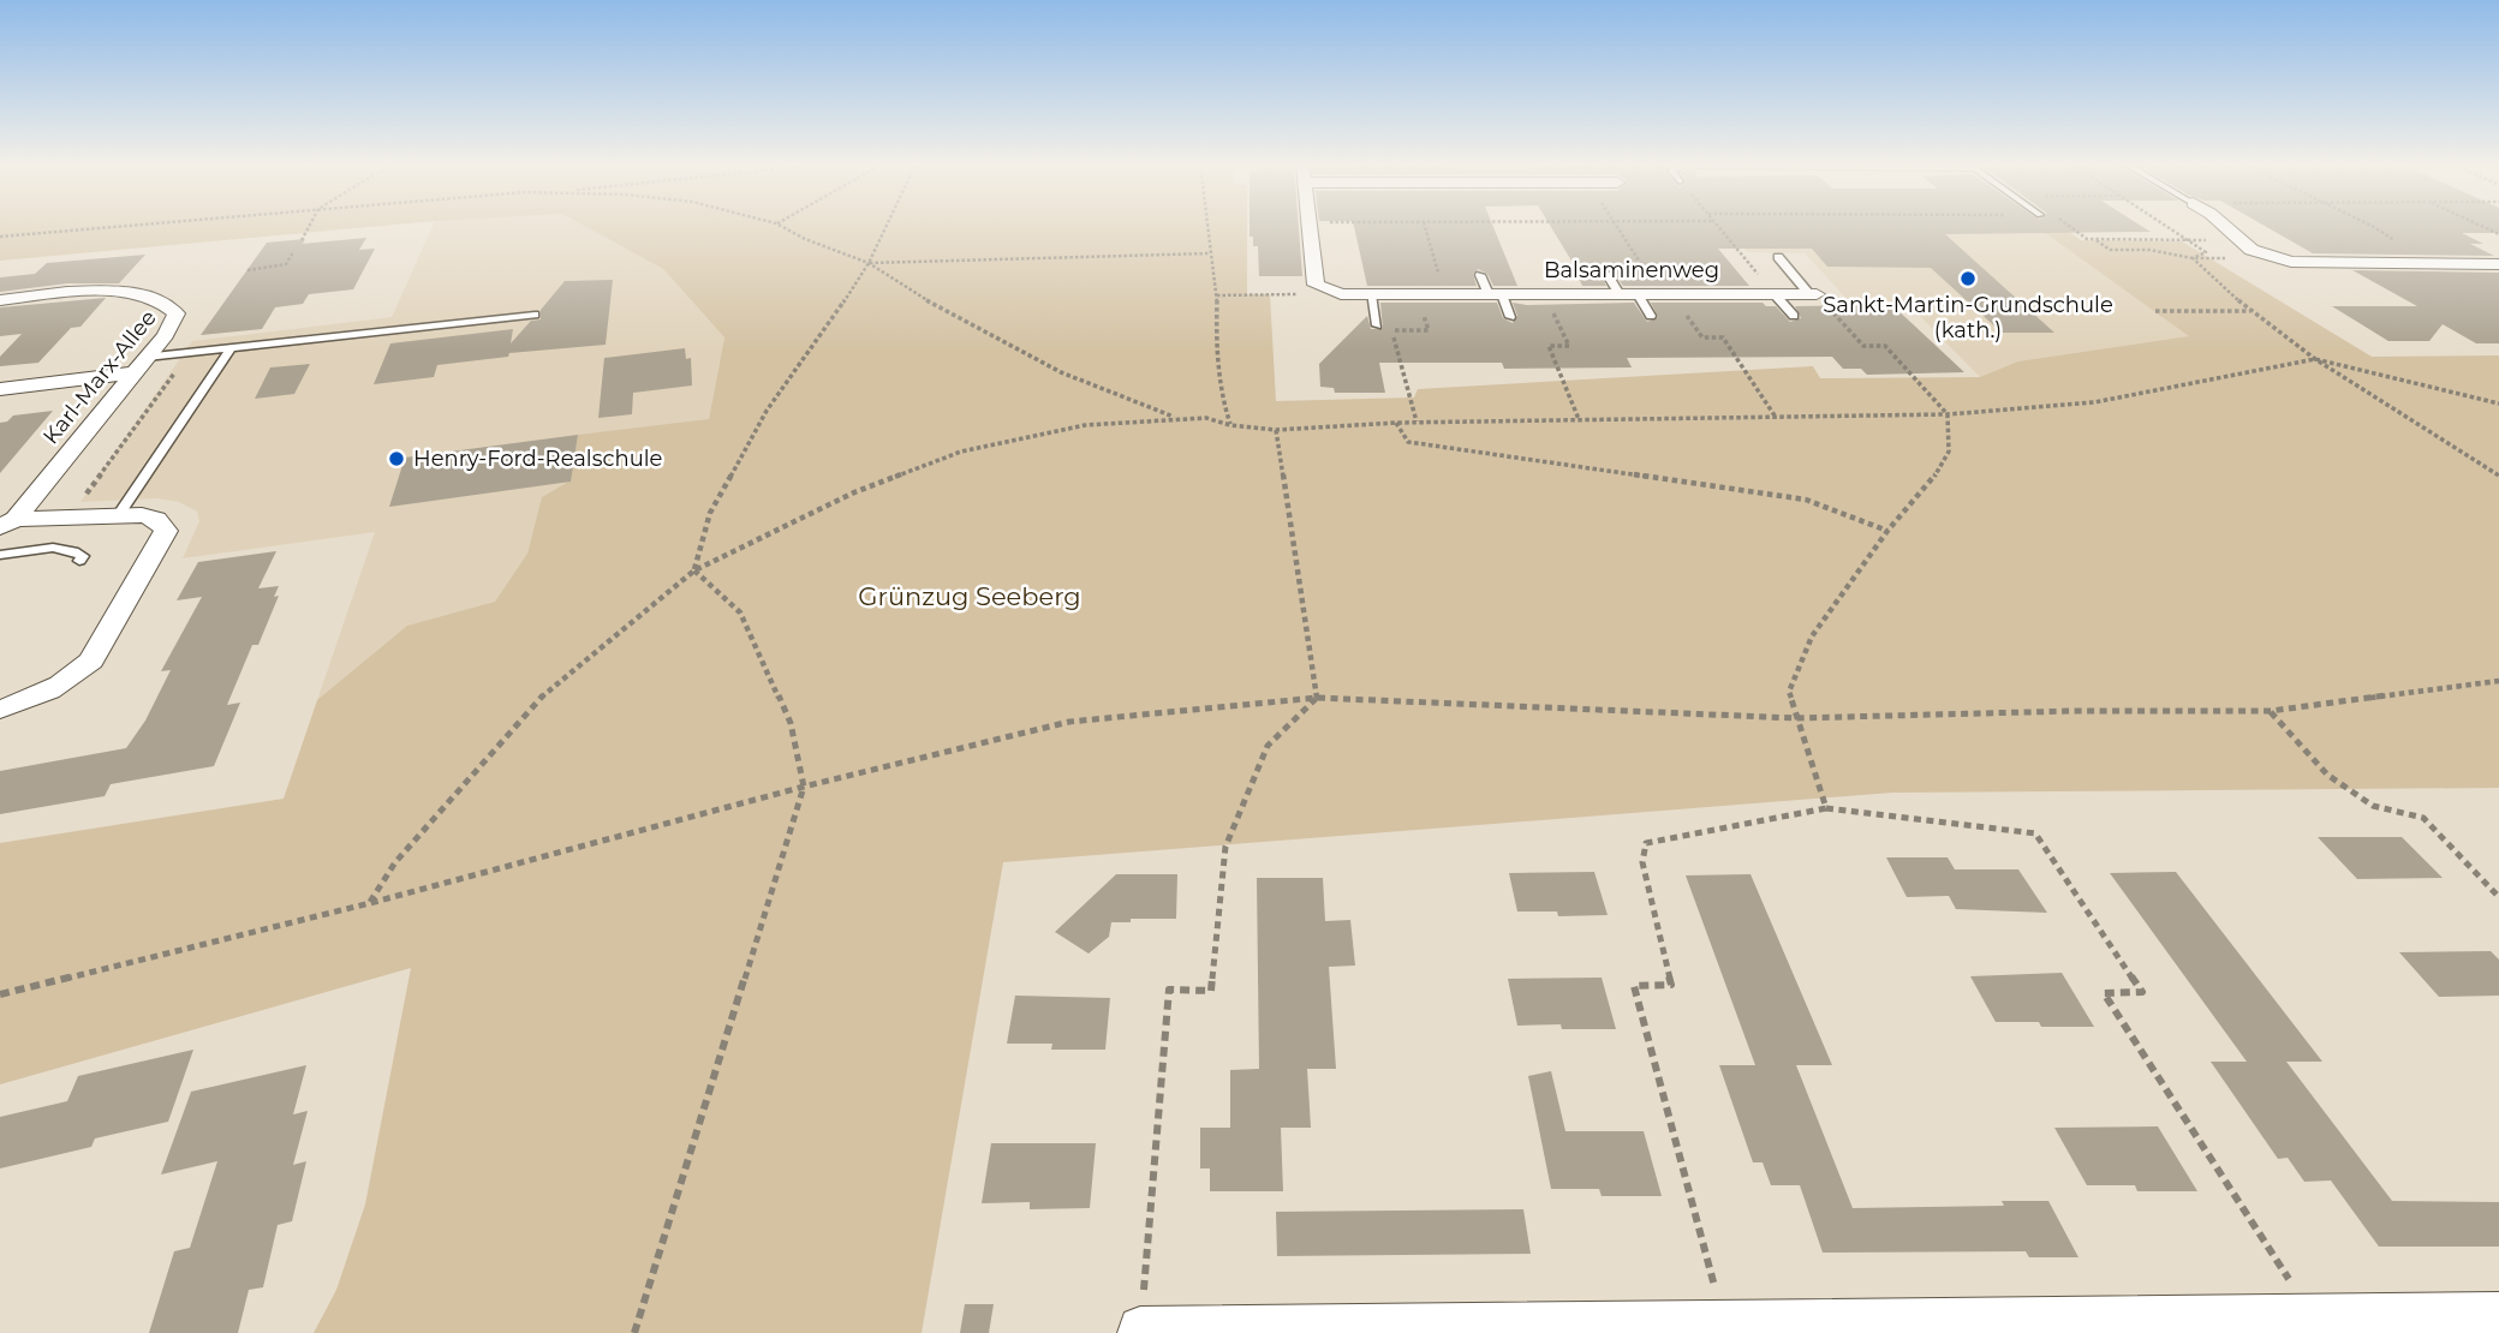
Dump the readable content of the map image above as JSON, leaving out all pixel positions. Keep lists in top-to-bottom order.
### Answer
{
  "streets": {
    "street": ["Balsaminenweg", "Karl-Marx-Allee"]
  },
  "parks": ["Grünzug Seeberg"],
  "places": ["Sankt-Martin-Grundschule (kath.)", "Henry-Ford-Realschule"]
}
